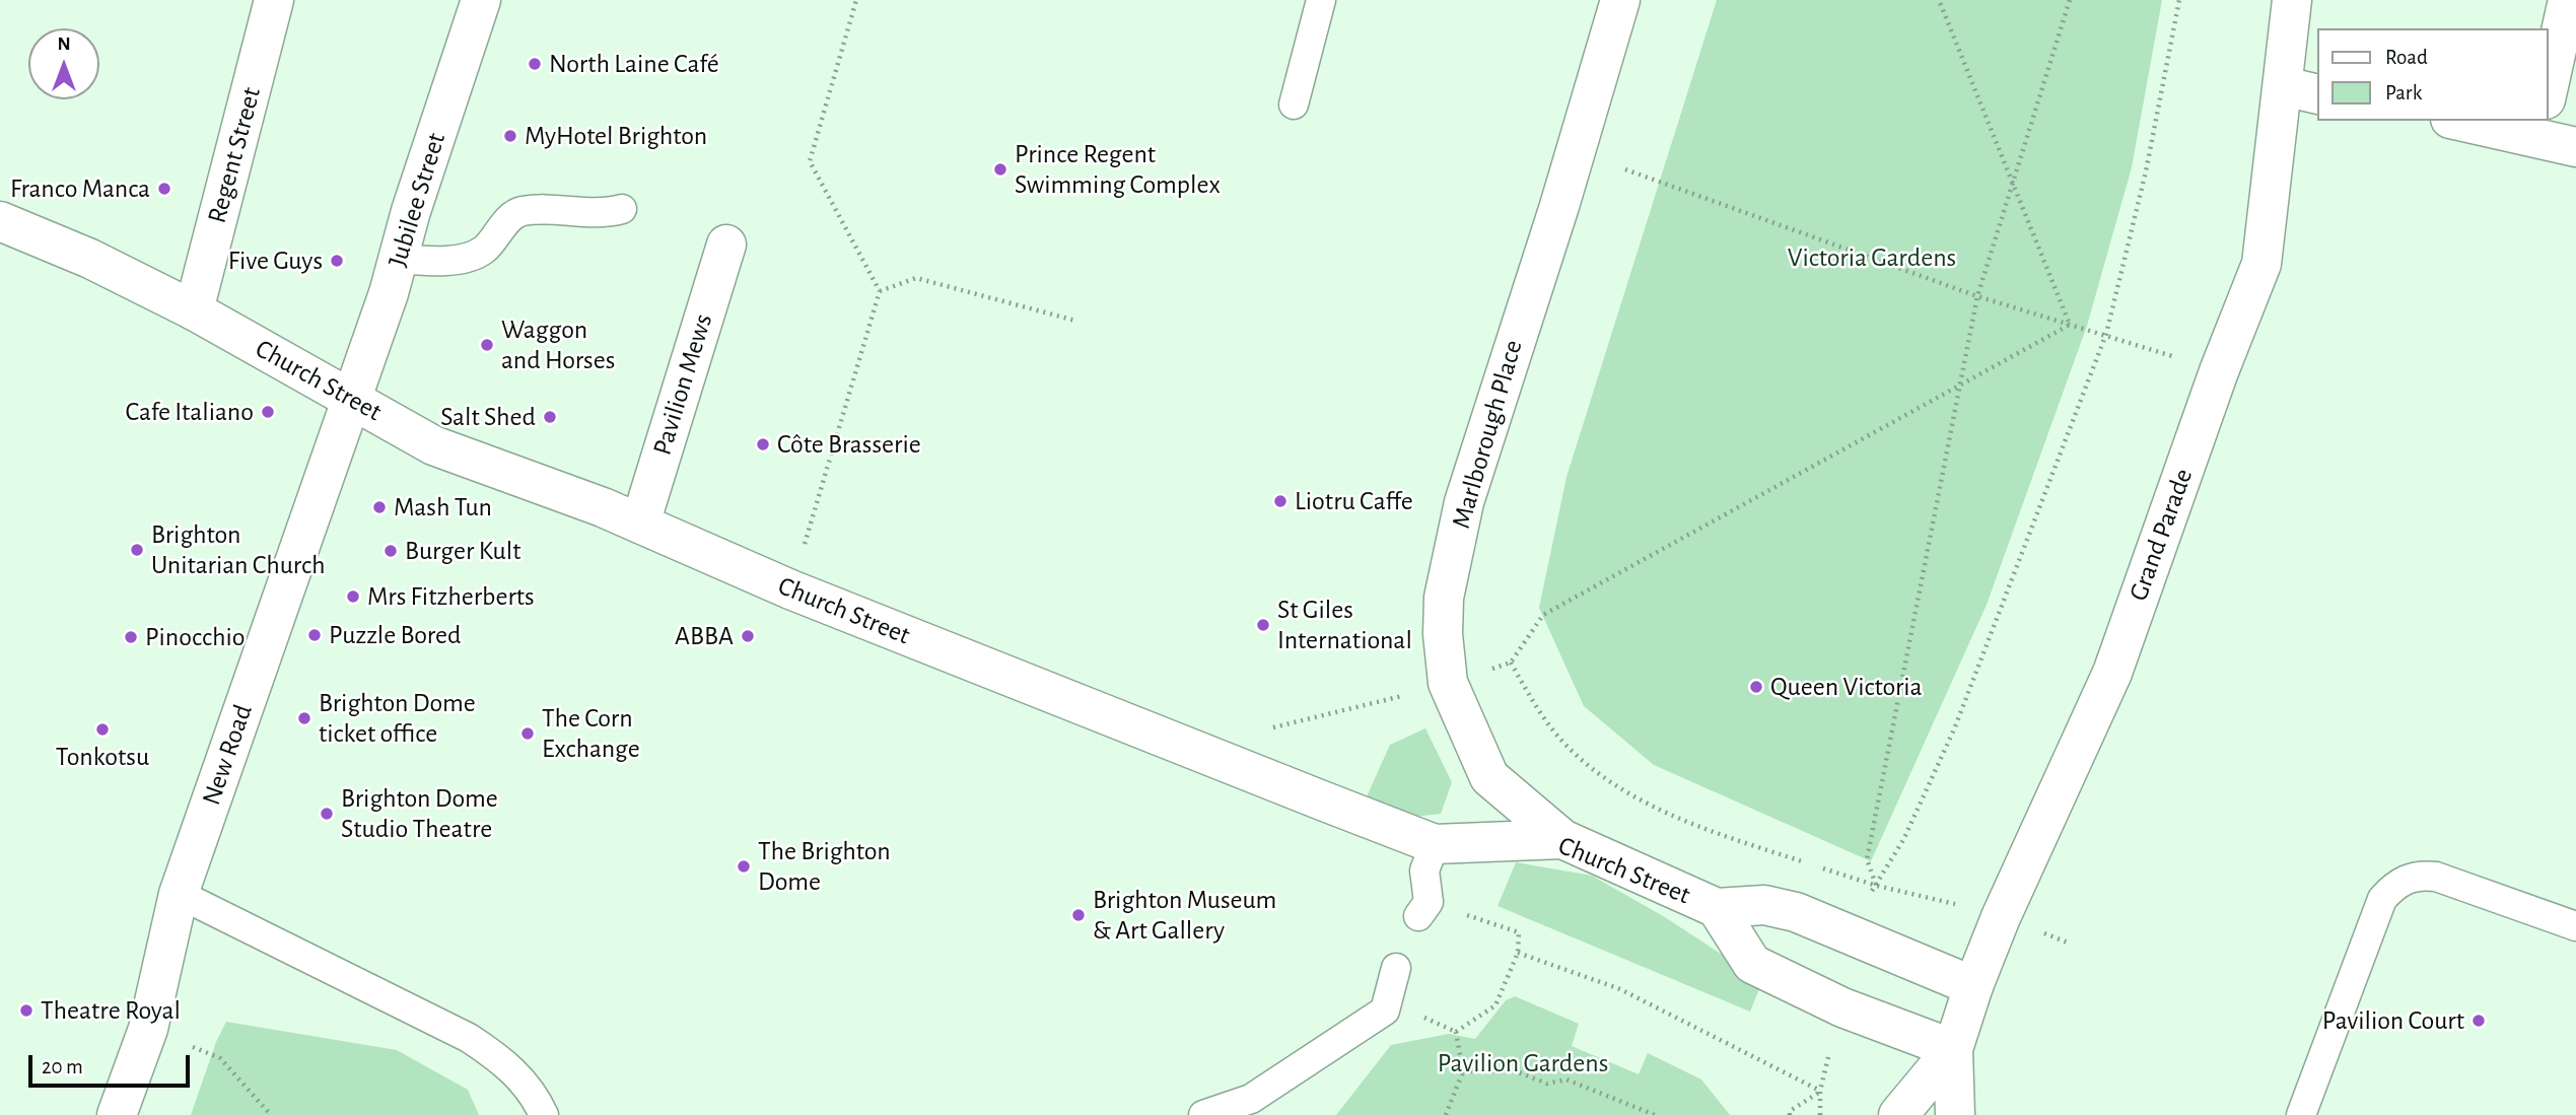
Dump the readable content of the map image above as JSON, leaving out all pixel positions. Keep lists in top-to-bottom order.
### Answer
{
  "streets": {
    "main road": [
      "Regent Street",
      "Jubilee Street",
      "Church Street",
      "Pavilion Mews",
      "Marlborough Place",
      "Grand Parade",
      "New Road"
    ]
  },
  "crossings": [
    ["Regent Street", "Church Street"],
    ["Jubilee Street", "Church Street"],
    ["Jubilee Street", "New Road"],
    ["Church Street", "Pavilion Mews"],
    ["Church Street", "Marlborough Place"],
    ["Church Street", "Grand Parade"],
    ["Church Street", "New Road"]
  ],
  "parks": ["Victoria Gardens", "Pavilion Gardens"],
  "places": [
    "North Laine Café",
    "MyHotel Brighton",
    "Prince Regent Swimming Complex",
    "Franco Manca",
    "Five Guys",
    "Waggon and Horses",
    "Cafe Italiano",
    "Salt Shed",
    "Côte Brasserie",
    "Liotru Caffe",
    "Mash Tun",
    "Brighton Unitarian Church",
    "Burger Kult",
    "Mrs Fitzherberts",
    "St Giles International",
    "Puzzle Bored",
    "ABBA",
    "Pinocchio",
    "Queen Victoria",
    "Brighton Dome ticket office",
    "Tonkotsu",
    "The Corn Exchange",
    "Brighton Dome Studio Theatre",
    "The Brighton Dome",
    "Brighton Museum & Art Gallery",
    "Theatre Royal",
    "Pavilion Court"
  ],
  "legend": ["Road", "Park"],
  "scale_bar": "20 m",
  "north": "top"
}
